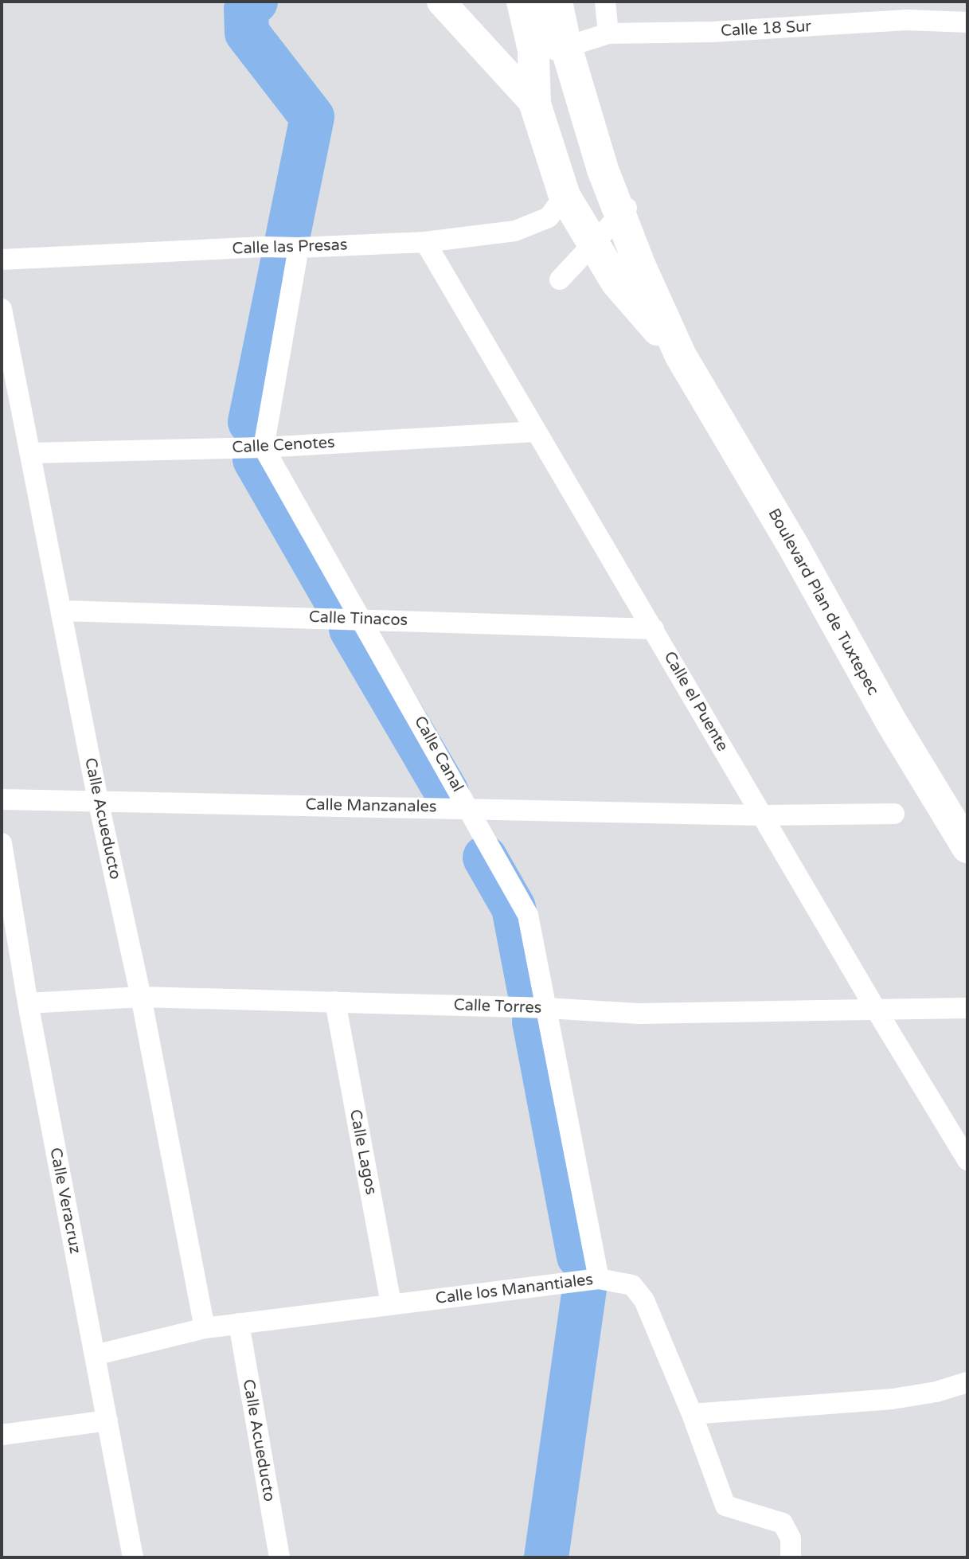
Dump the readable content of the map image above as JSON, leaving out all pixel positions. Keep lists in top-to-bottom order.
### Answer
{
  "streets": {
    "main road": ["Boulevard Plan de Tuxtepec"],
    "street": [
      "Calle 18 Sur",
      "Calle las Presas",
      "Calle Cenotes",
      "Calle Tinacos",
      "Calle el Puente",
      "Calle Canal",
      "Calle Manzanales",
      "Calle Acueducto",
      "Calle Torres",
      "Calle Lagos",
      "Calle Veracruz",
      "Calle los Manantiales"
    ]
  },
  "crossings": [
    ["Calle las Presas", "Calle el Puente"],
    ["Calle Cenotes", "Calle el Puente"],
    ["Calle Cenotes", "Calle Canal"],
    ["Calle Cenotes", "Calle Acueducto"],
    ["Calle Tinacos", "Calle el Puente"],
    ["Calle Tinacos", "Calle Canal"],
    ["Calle Tinacos", "Calle Acueducto"],
    ["Calle el Puente", "Calle Manzanales"],
    ["Calle el Puente", "Calle Torres"],
    ["Calle Canal", "Calle Manzanales"],
    ["Calle Canal", "Calle Torres"],
    ["Calle Canal", "Calle los Manantiales"],
    ["Calle Manzanales", "Calle Acueducto"],
    ["Calle Acueducto", "Calle Torres"],
    ["Calle Acueducto", "Calle los Manantiales"],
    ["Calle Torres", "Calle Lagos"],
    ["Calle Torres", "Calle Veracruz"],
    ["Calle Lagos", "Calle los Manantiales"],
    ["Calle Veracruz", "Calle los Manantiales"]
  ]
}
